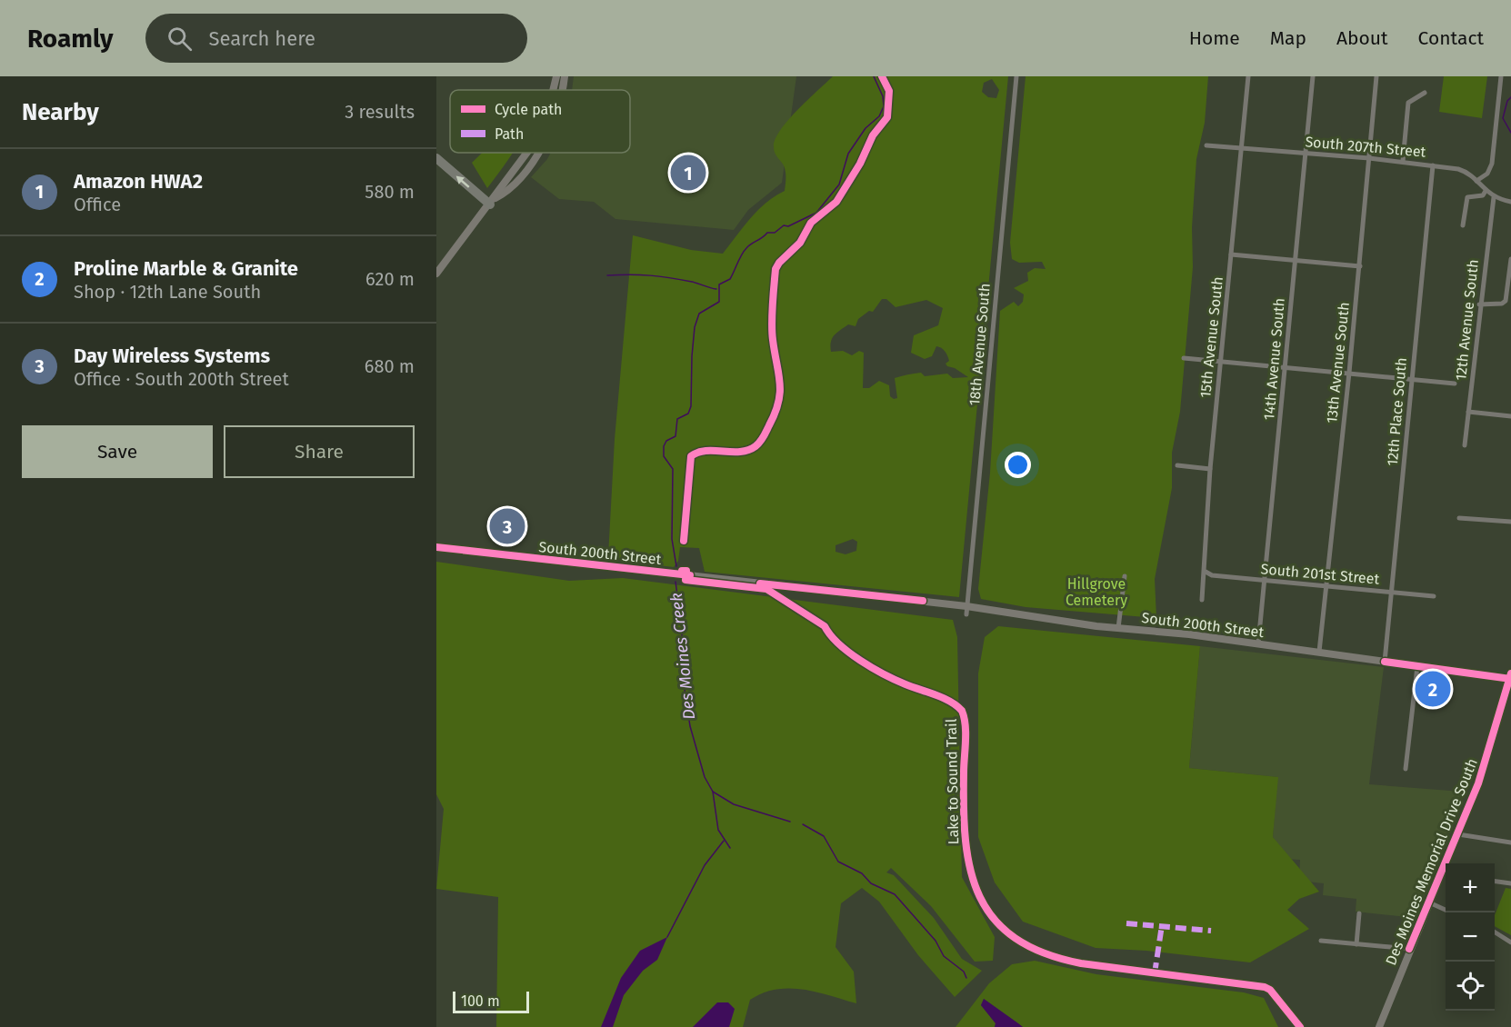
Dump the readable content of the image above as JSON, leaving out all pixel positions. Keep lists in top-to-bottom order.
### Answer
{
  "streets": {
    "main road": ["South 200th Street", "Des Moines Memorial Drive South"],
    "street": [
      "South 207th Street",
      "12th Avenue South",
      "15th Avenue South",
      "18th Avenue South",
      "14th Avenue South",
      "13th Avenue South",
      "12th Place South",
      "South 201st Street"
    ],
    "cycle path": ["Lake to Sound Trail"]
  },
  "crossings": [
    ["South 207th Street", "12th Avenue South"],
    ["South 207th Street", "15th Avenue South"],
    ["South 207th Street", "14th Avenue South"],
    ["South 207th Street", "13th Avenue South"],
    ["South 207th Street", "12th Place South"],
    ["15th Avenue South", "South 201st Street"],
    ["18th Avenue South", "South 200th Street"],
    ["14th Avenue South", "South 200th Street"],
    ["14th Avenue South", "South 201st Street"],
    ["13th Avenue South", "South 200th Street"],
    ["13th Avenue South", "South 201st Street"],
    ["12th Place South", "South 200th Street"],
    ["12th Place South", "South 201st Street"],
    ["South 200th Street", "Des Moines Memorial Drive South"]
  ],
  "water": ["Des Moines Creek"],
  "parks": ["Hillgrove Cemetery"],
  "legend": ["Cycle path", "Path"],
  "scale_bar": "100 m",
  "page": {
    "header": "Roamly",
    "search": "Search here",
    "nav": [
      "Home",
      "Map",
      "About",
      "Contact"
    ],
    "heading": ["Nearby", "3 results"],
    "list": [
      {
        "mark": "1",
        "name": "Amazon HWA2",
        "note": "Office",
        "value": "580 m"
      },
      {
        "mark": "2",
        "name": "Proline Marble & Granite",
        "note": "Shop · 12th Lane South",
        "value": "620 m"
      },
      {
        "mark": "3",
        "name": "Day Wireless Systems",
        "note": "Office · South 200th Street",
        "value": "680 m"
      }
    ],
    "pins": ["1", "3", "2"],
    "buttons": ["Save", "Share"],
    "map_buttons": ["+", "−"],
    "scale": "100 m"
  }
}
